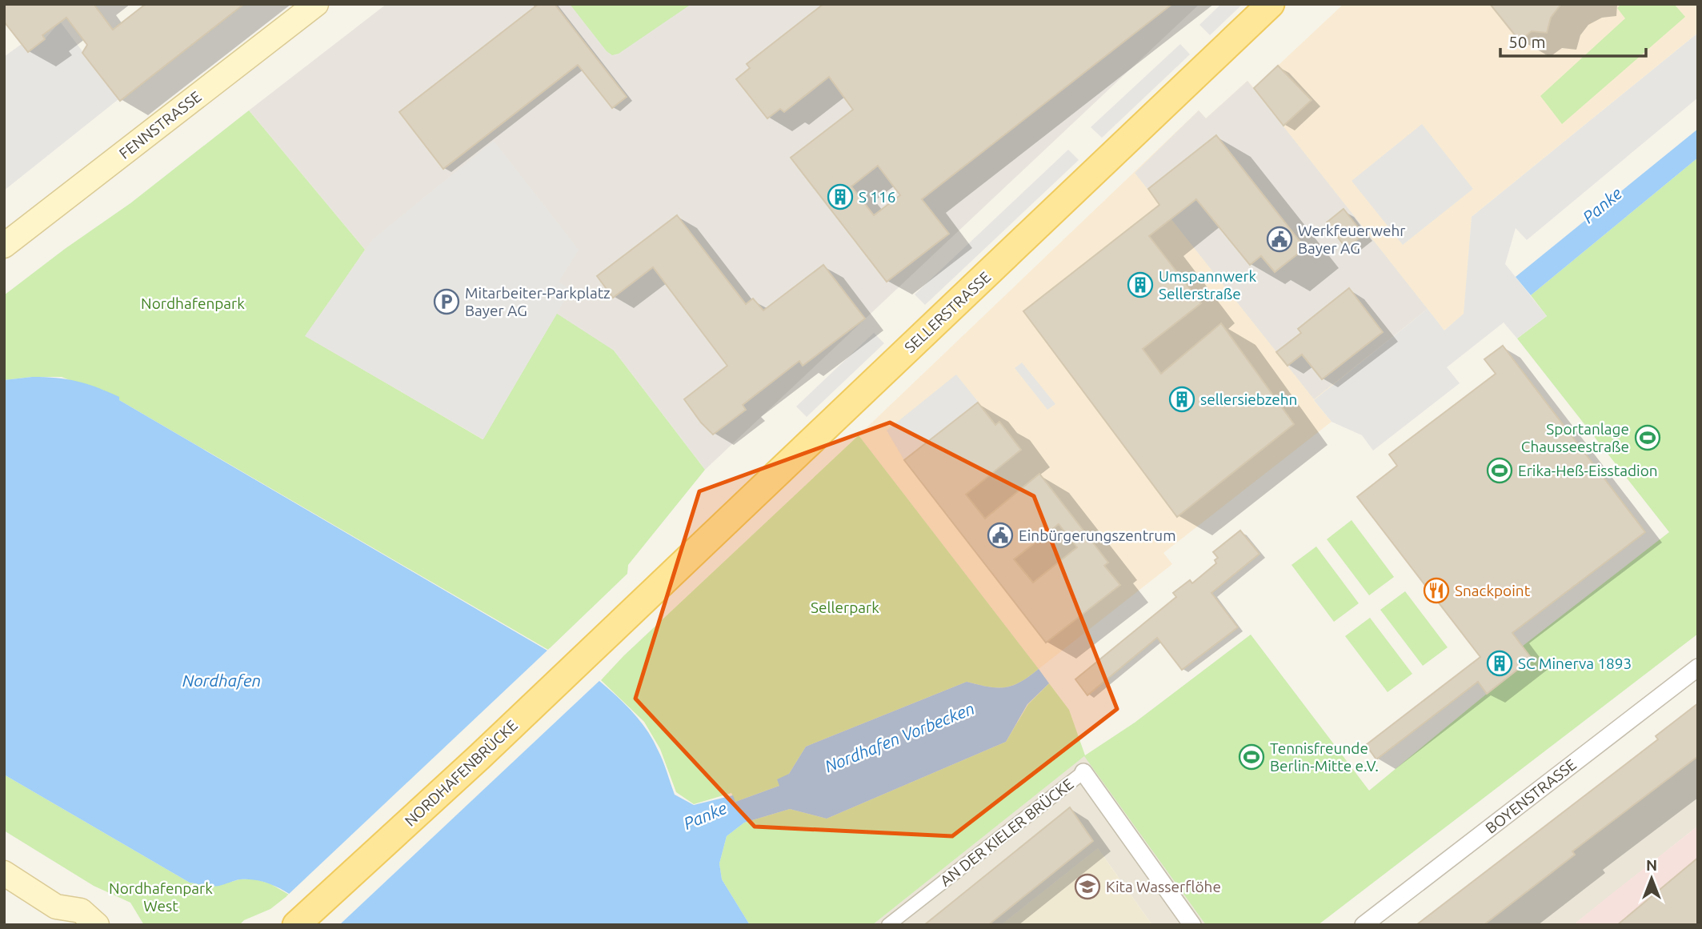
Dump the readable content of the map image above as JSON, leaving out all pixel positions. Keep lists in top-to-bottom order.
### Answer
{
  "streets": {
    "main road": ["FENNSTRASSE", "SELLERSTRASSE", "NORDHAFENBRÜCKE"],
    "street": ["BOYENSTRASSE", "AN DER KIELER BRÜCKE"]
  },
  "crossings": [
    ["SELLERSTRASSE", "NORDHAFENBRÜCKE"]
  ],
  "water": ["Panke", "Nordhafen", "Nordhafen Vorbecken"],
  "parks": ["Nordhafenpark", "Sellerpark", "Nordhafenpark West"],
  "places": {
    "building": [
      "S 116",
      "Umspannwerk Sellerstraße",
      "sellersiebzehn",
      "SC Minerva 1893"
    ],
    "public building": ["Werkfeuerwehr Bayer AG", "Einbürgerungszentrum"],
    "parking": ["Mitarbeiter-Parkplatz Bayer AG"],
    "sports": ["Sportanlage Chausseestraße", "Erika-Heß-Eisstadion", "Tennisfreunde Berlin-Mitte e.V."],
    "restaurant": ["Snackpoint"],
    "school or university": ["Kita Wasserflöhe"]
  },
  "scale_bar": "50 m",
  "north": "top"
}
